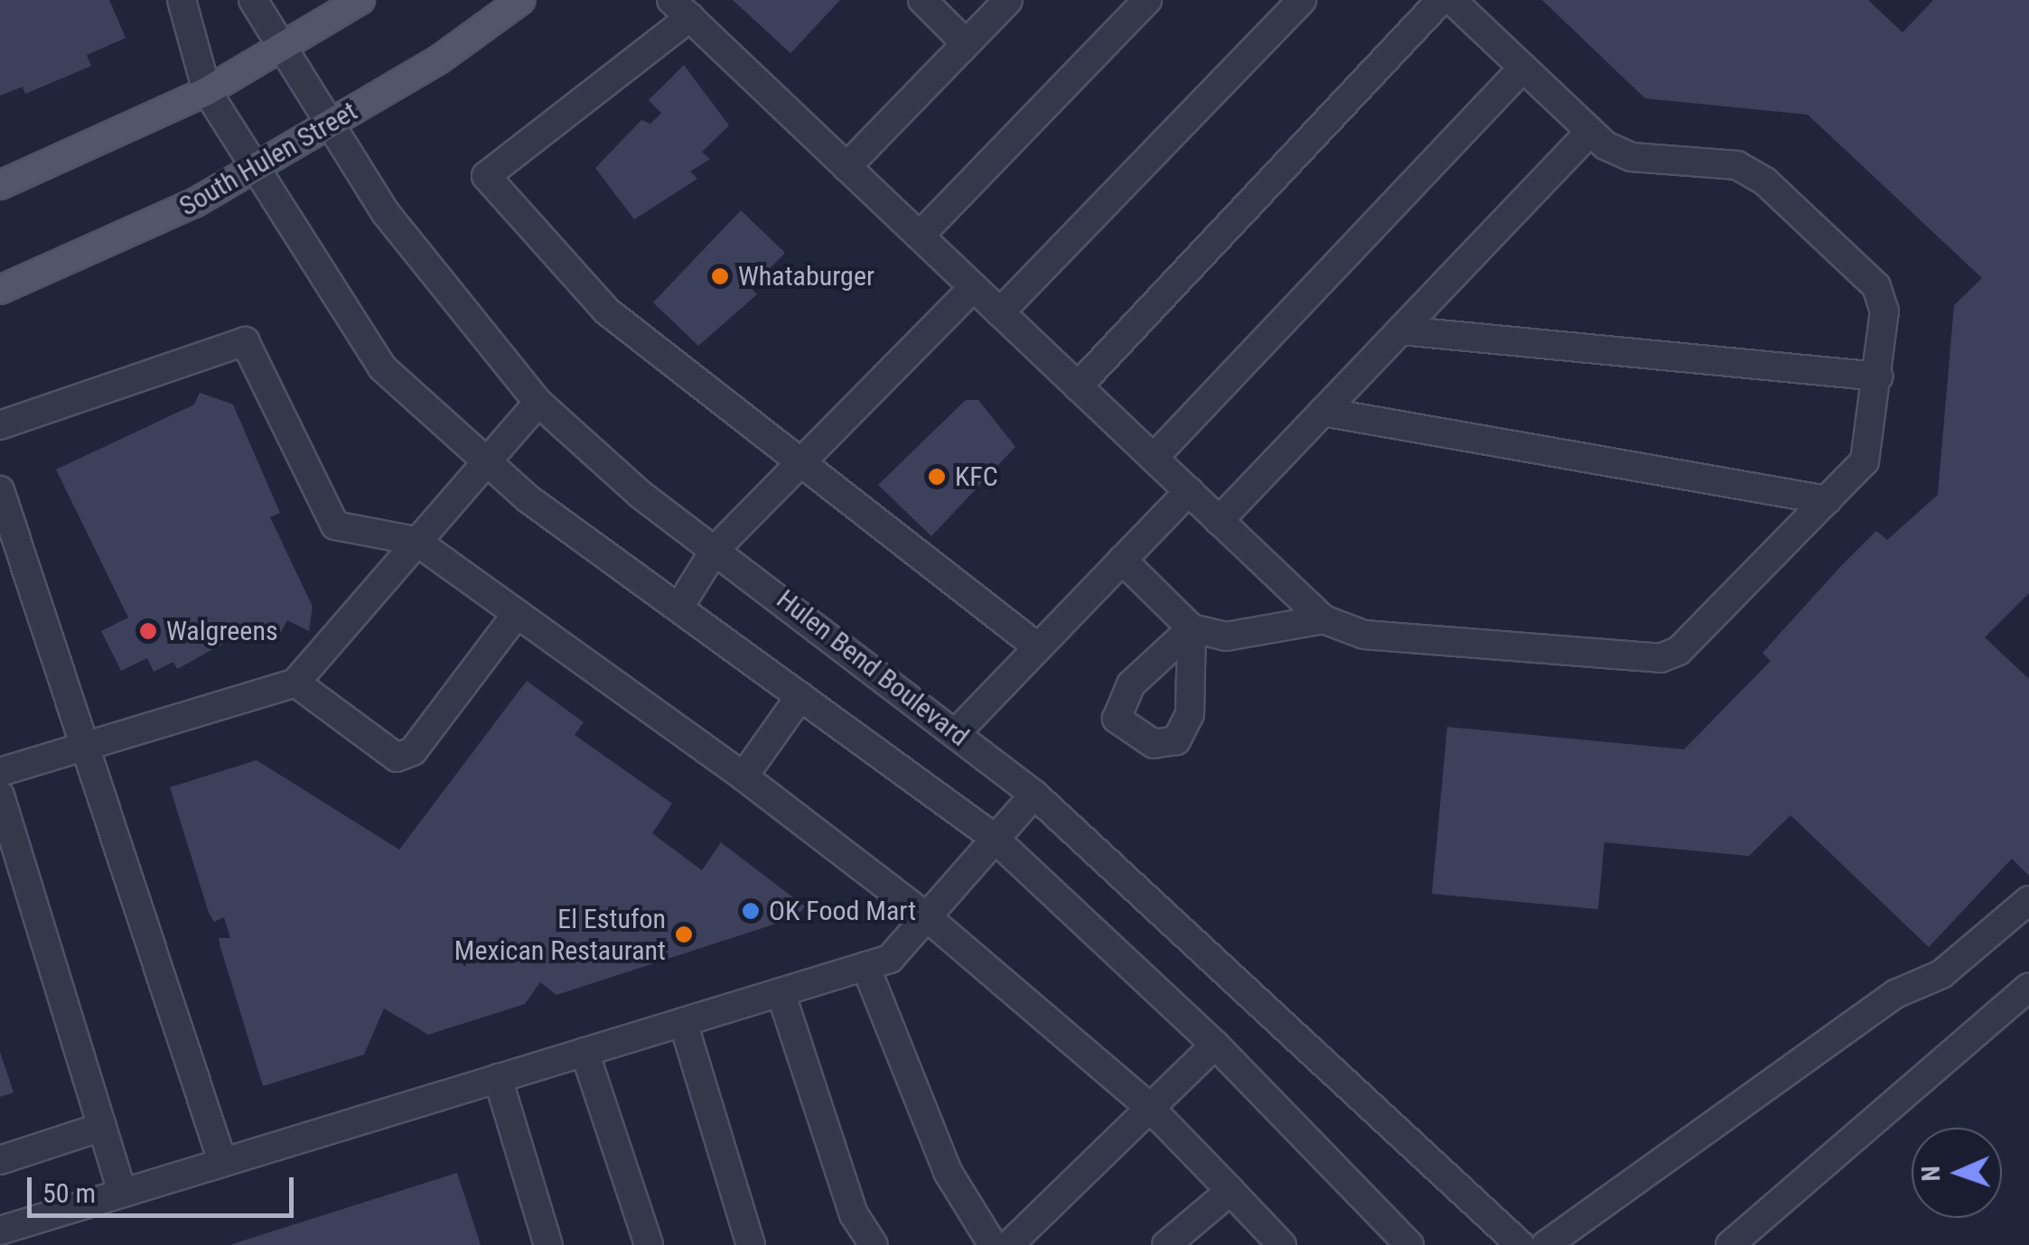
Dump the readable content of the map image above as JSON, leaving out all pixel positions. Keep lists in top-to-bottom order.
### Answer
{
  "streets": {
    "main road": ["South Hulen Street"],
    "street": ["Hulen Bend Boulevard"]
  },
  "crossings": [
    ["South Hulen Street", "Hulen Bend Boulevard"]
  ],
  "places": [
    "Whataburger",
    "KFC",
    "Walgreens",
    "OK Food Mart",
    "El Estufon Mexican Restaurant"
  ],
  "scale_bar": "50 m",
  "north": "left"
}
